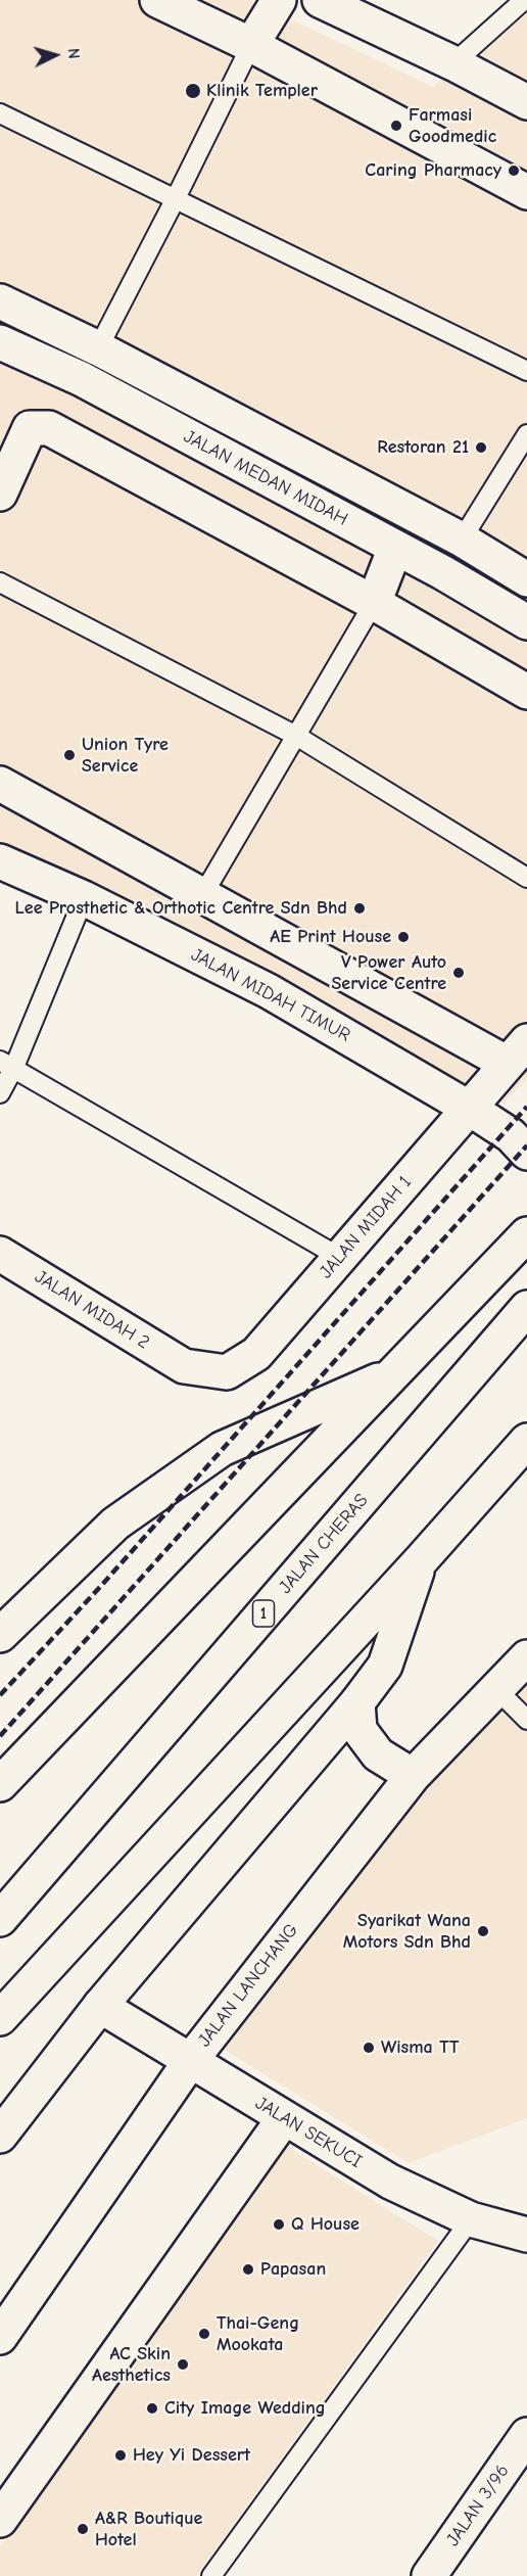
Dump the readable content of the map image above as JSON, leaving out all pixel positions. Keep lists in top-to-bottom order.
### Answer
{
  "streets": {
    "main road": [
      "JALAN MEDAN MIDAH",
      "JALAN MIDAH TIMUR",
      "JALAN MIDAH 1",
      "JALAN MIDAH 2",
      "JALAN CHERAS",
      "1",
      "JALAN LANCHANG",
      "JALAN SEKUCI",
      "JALAN 3/96"
    ]
  },
  "crossings": [
    ["JALAN MIDAH TIMUR", "JALAN MIDAH 1"],
    ["JALAN MIDAH 1", "JALAN MIDAH 2"],
    ["JALAN LANCHANG", "JALAN SEKUCI"]
  ],
  "places": [
    "Klinik Templer",
    "Farmasi Goodmedic",
    "Caring Pharmacy",
    "Restoran 21",
    "Union Tyre Service",
    "Lee Prosthetic & Orthotic Centre Sdn Bhd",
    "AE Print House",
    "V Power Auto Service Centre",
    "Syarikat Wana Motors Sdn Bhd",
    "Wisma TT",
    "Q House",
    "Papasan",
    "Thai-Geng Mookata",
    "AC Skin Aesthetics",
    "City Image Wedding",
    "Hey Yi Dessert",
    "A&R Boutique Hotel"
  ],
  "north": "right"
}
